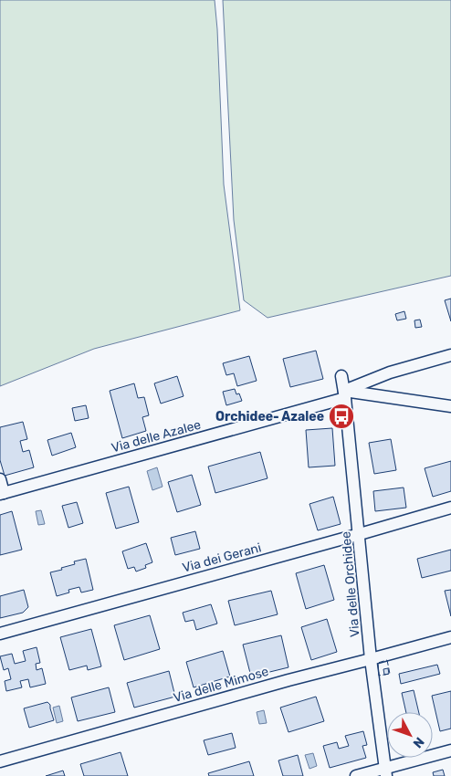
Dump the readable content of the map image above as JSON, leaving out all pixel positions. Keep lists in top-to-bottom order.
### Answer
{
  "streets": {
    "street": [
      "Via delle Azalee",
      "Via dei Gerani",
      "Via delle Orchidee",
      "Via delle Mimose"
    ]
  },
  "crossings": [
    ["Via delle Azalee", "Via delle Orchidee"],
    ["Via dei Gerani", "Via delle Orchidee"],
    ["Via delle Orchidee", "Via delle Mimose"]
  ],
  "places": {
    "bus stop": ["Orchidee- Azalee"]
  },
  "north": "bottom right"
}
